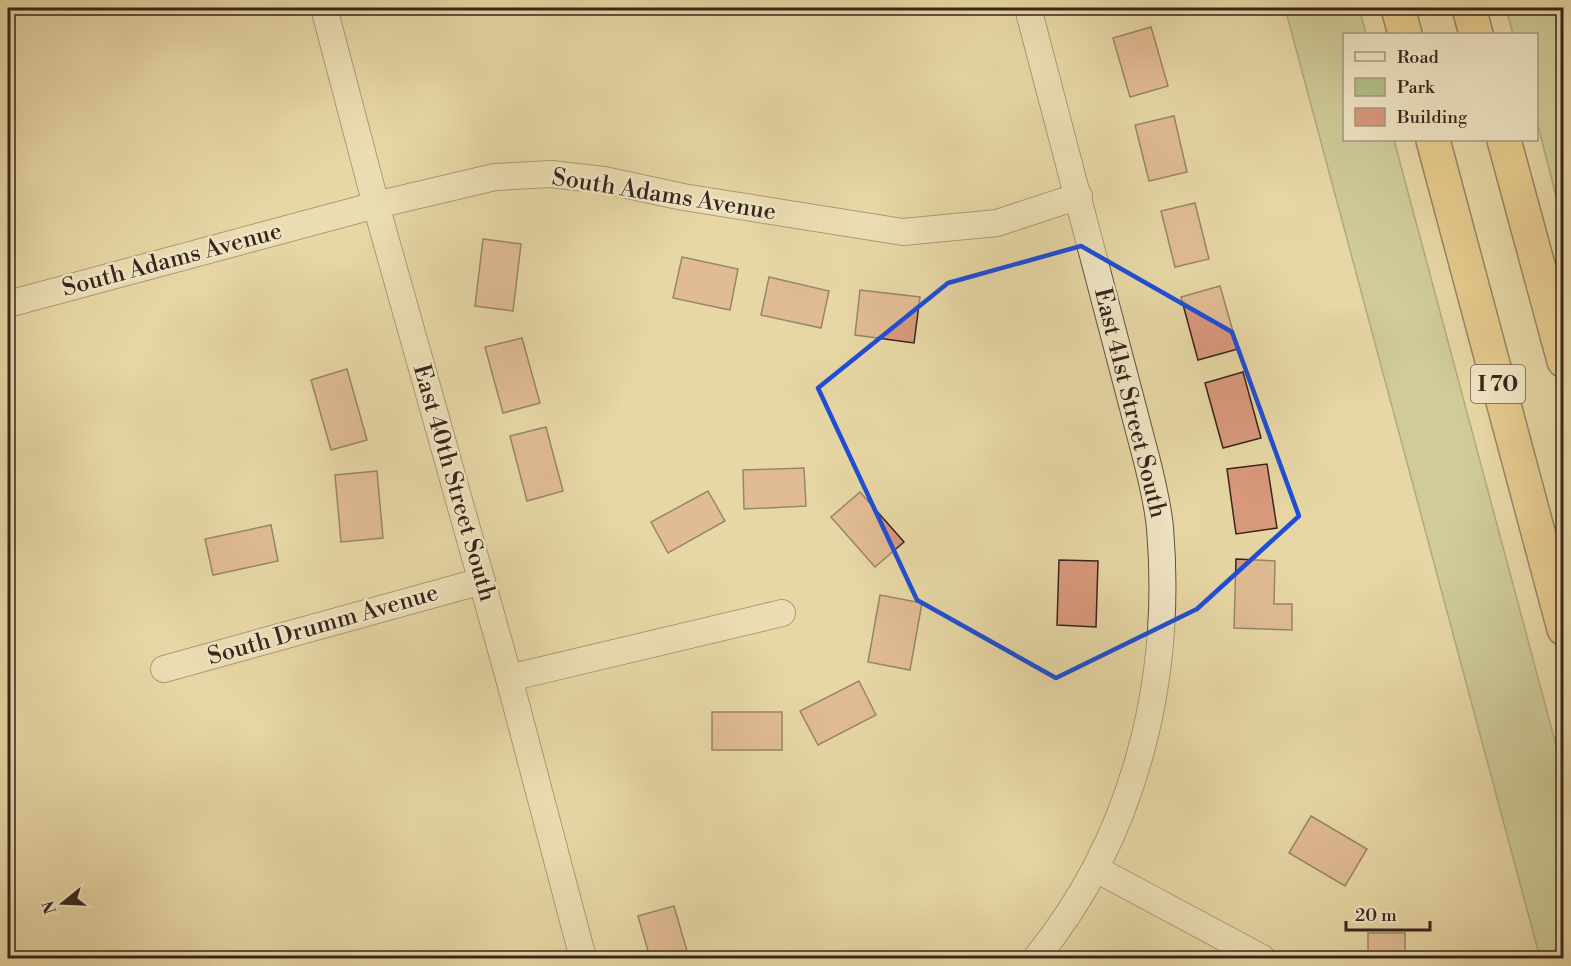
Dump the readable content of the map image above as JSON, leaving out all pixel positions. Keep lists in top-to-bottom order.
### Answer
{
  "streets": {
    "highway": ["I 70"],
    "street": [
      "South Adams Avenue",
      "East 41st Street South",
      "East 40th Street South",
      "South Drumm Avenue"
    ]
  },
  "crossings": [
    ["South Adams Avenue", "East 41st Street South"],
    ["South Adams Avenue", "East 40th Street South"],
    ["East 40th Street South", "South Drumm Avenue"]
  ],
  "legend": ["Road", "Park", "Building"],
  "scale_bar": "20 m",
  "north": "left"
}
